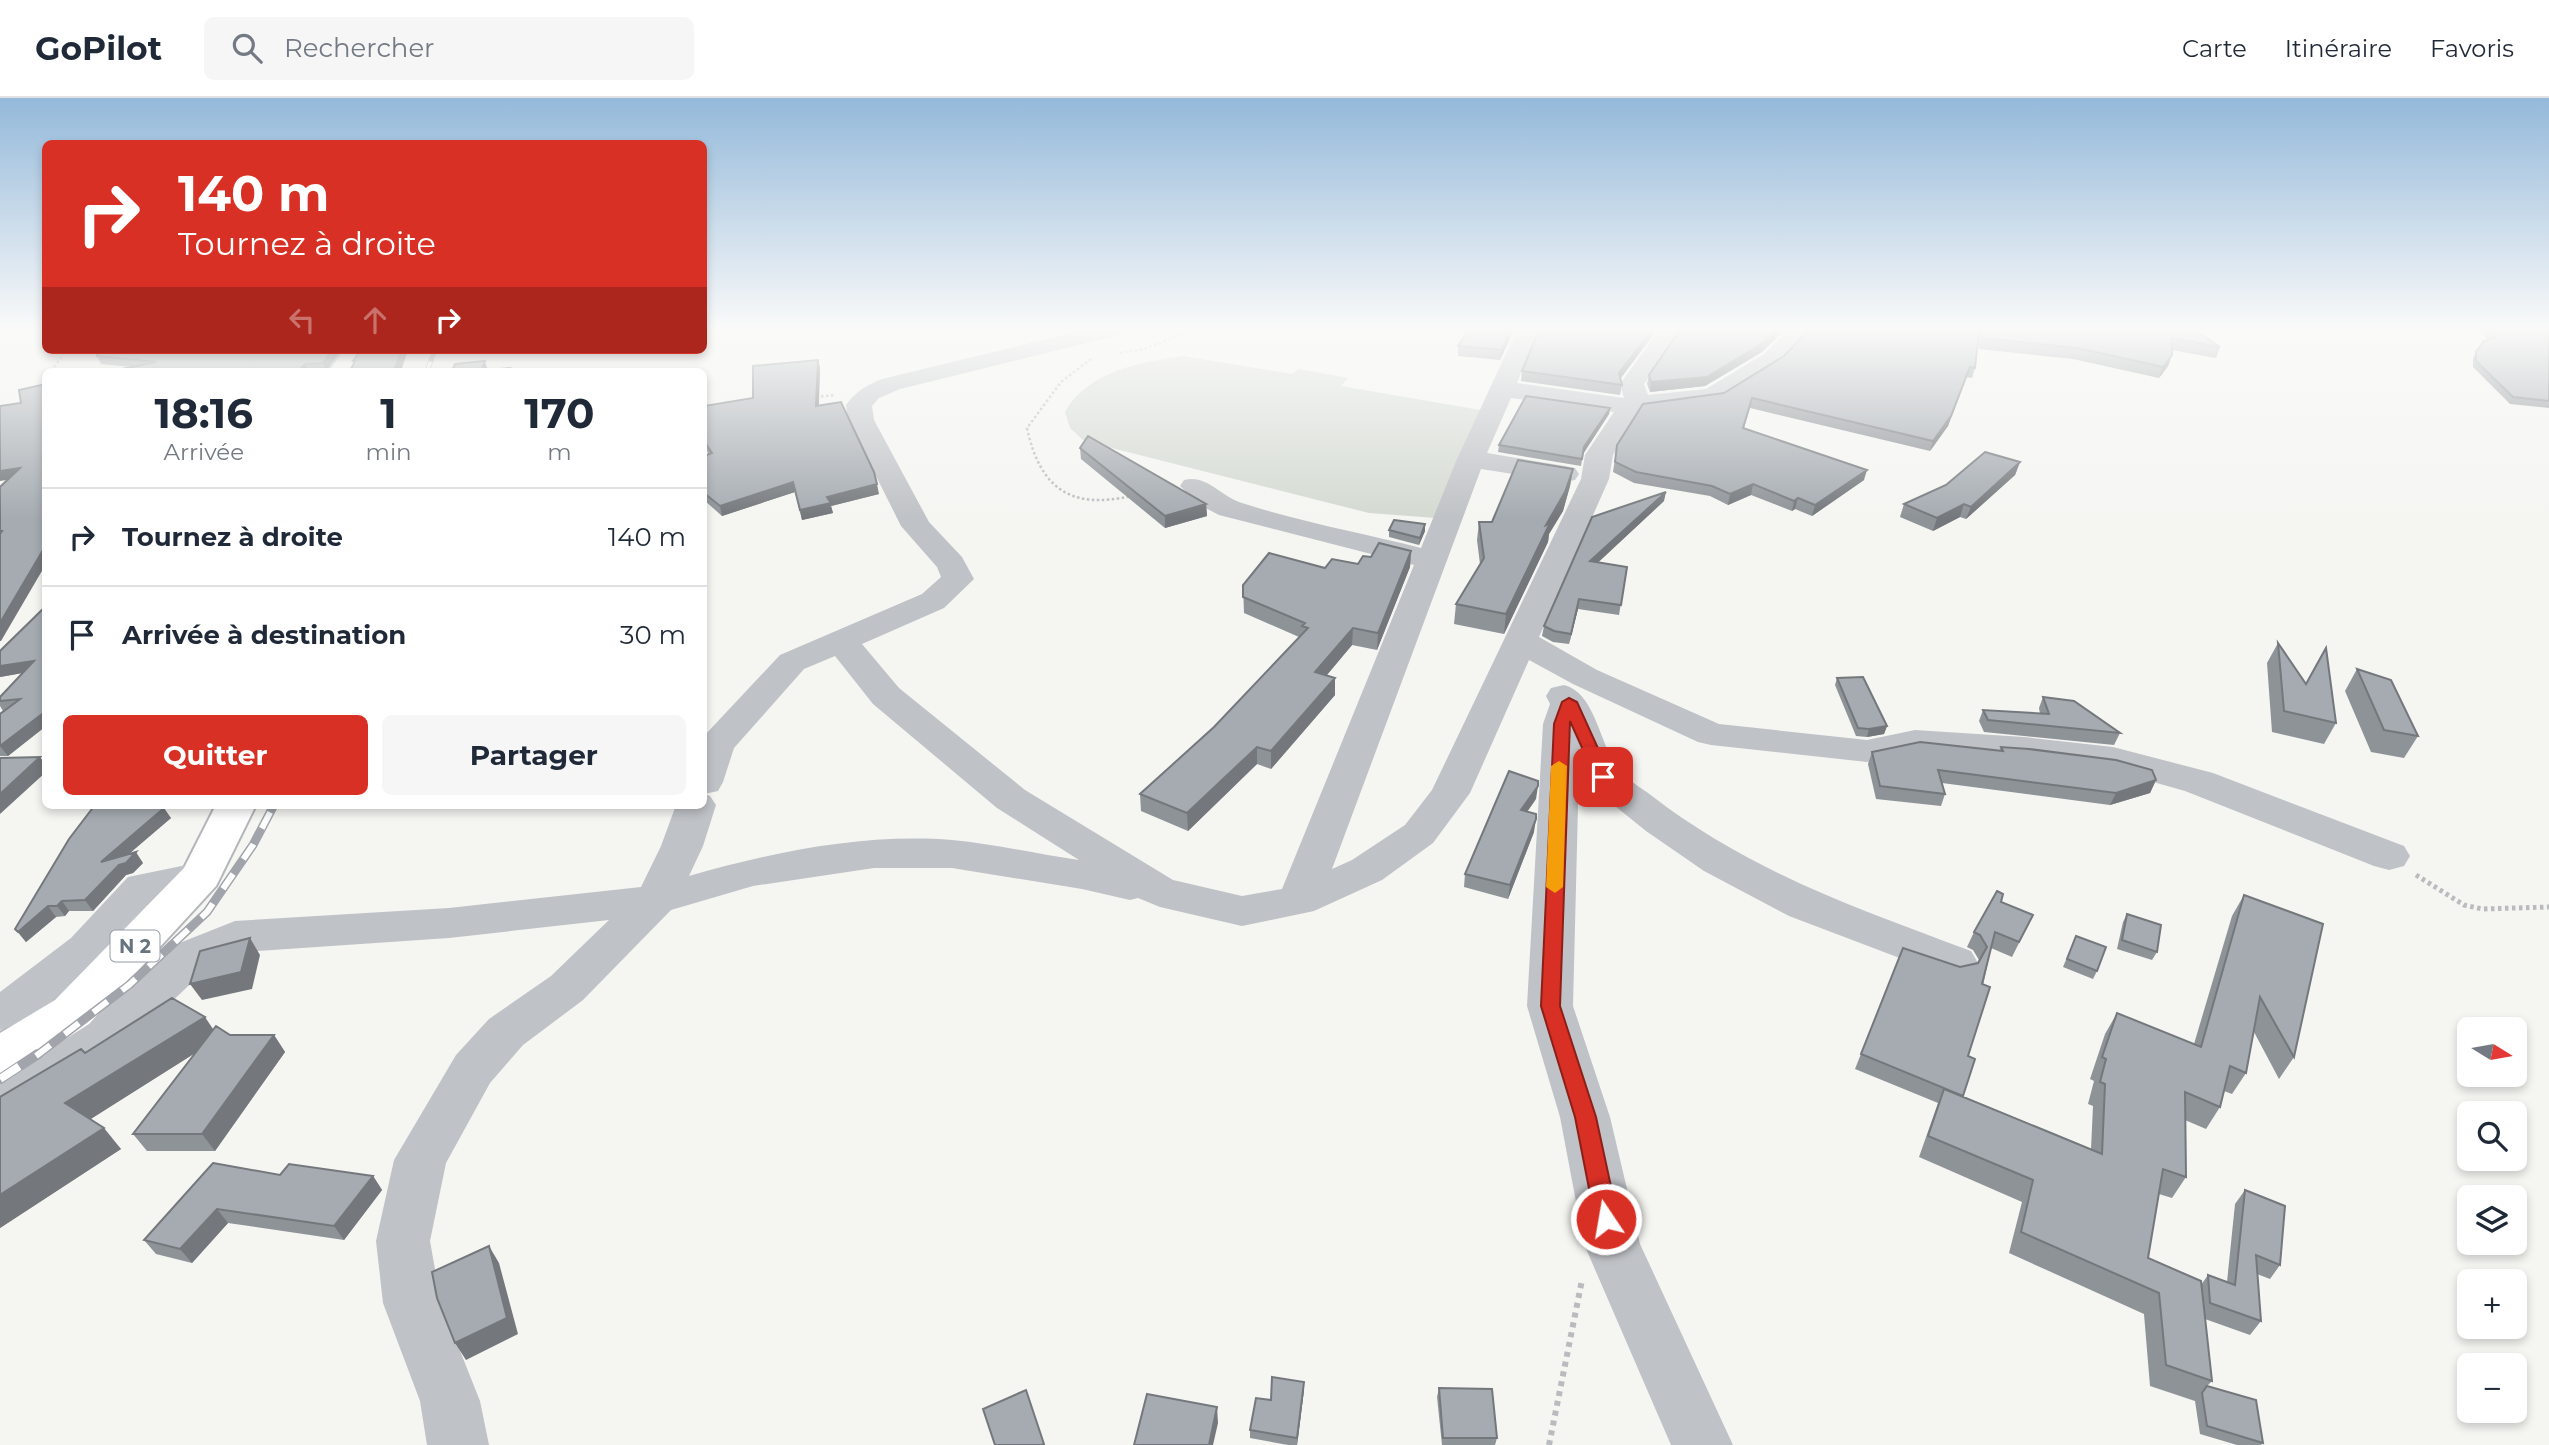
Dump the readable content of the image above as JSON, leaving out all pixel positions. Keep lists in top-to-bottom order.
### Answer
{
  "streets": {
    "main road": ["N 2"]
  },
  "north": "right",
  "page": {
    "header": "GoPilot",
    "search": "Rechercher",
    "nav": ["Carte", "Itinéraire", "Favoris"],
    "turn": ["140 m", "Tournez à droite"],
    "eta": [
      "18:16",
      "Arrivée",
      "1",
      "min",
      "170",
      "m"
    ],
    "list": [
      {
        "name": "Tournez à droite",
        "value": "140 m"
      },
      {
        "name": "Arrivée à destination",
        "value": "30 m"
      }
    ],
    "buttons": ["Quitter", "Partager"],
    "map_buttons": ["+", "−"]
  }
}
